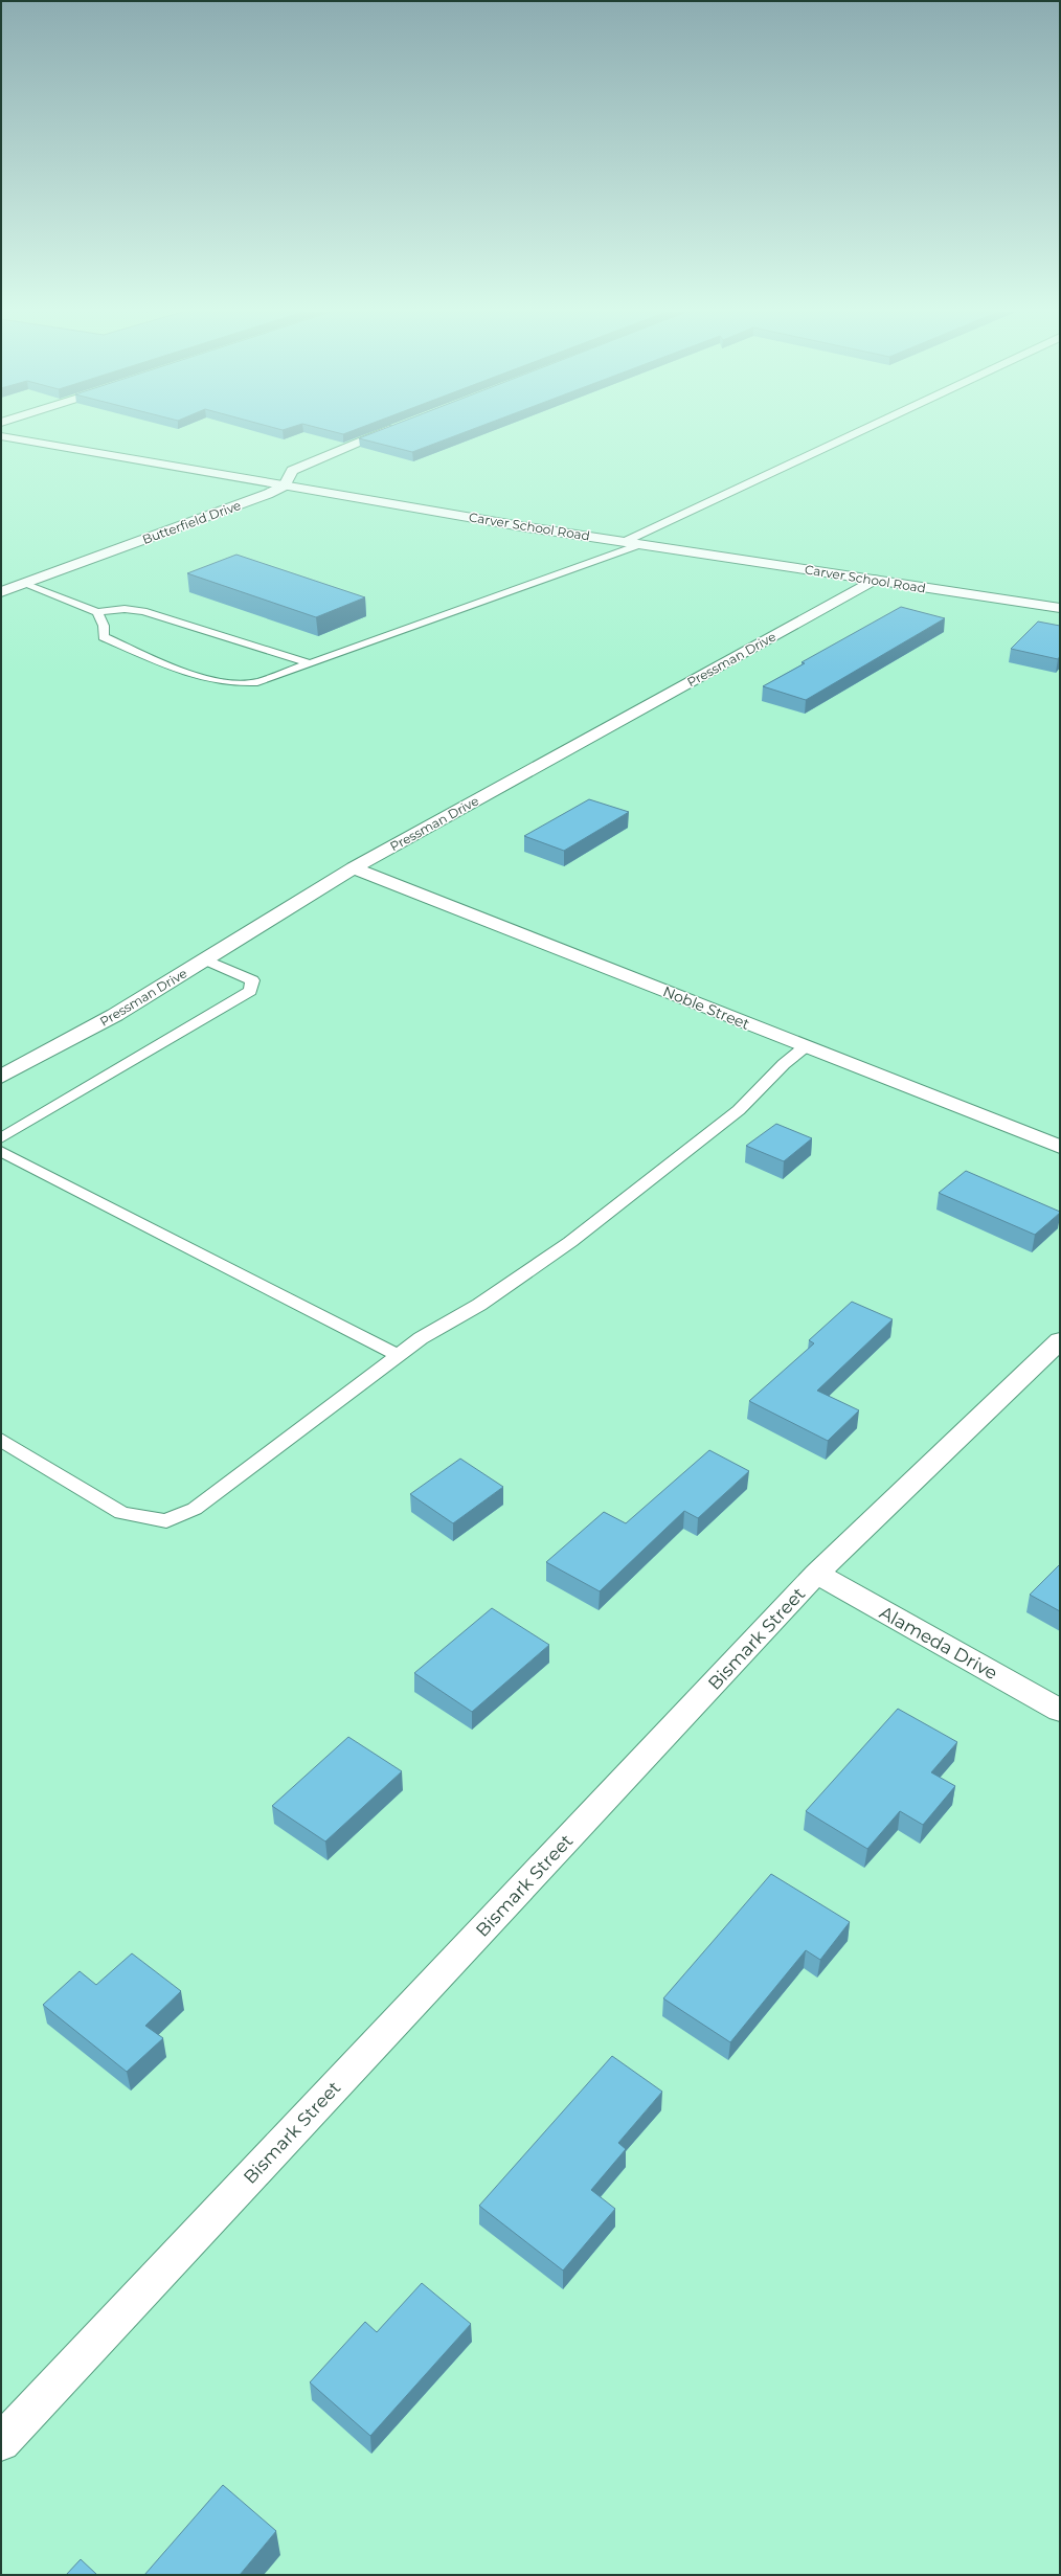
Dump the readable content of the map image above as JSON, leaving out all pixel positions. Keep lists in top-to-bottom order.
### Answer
{
  "streets": {
    "street": [
      "Butterfield Drive",
      "Carver School Road",
      "Pressman Drive",
      "Noble Street",
      "Bismark Street",
      "Alameda Drive"
    ]
  },
  "crossings": [
    ["Butterfield Drive", "Carver School Road"],
    ["Carver School Road", "Pressman Drive"],
    ["Pressman Drive", "Noble Street"],
    ["Bismark Street", "Alameda Drive"]
  ]
}
